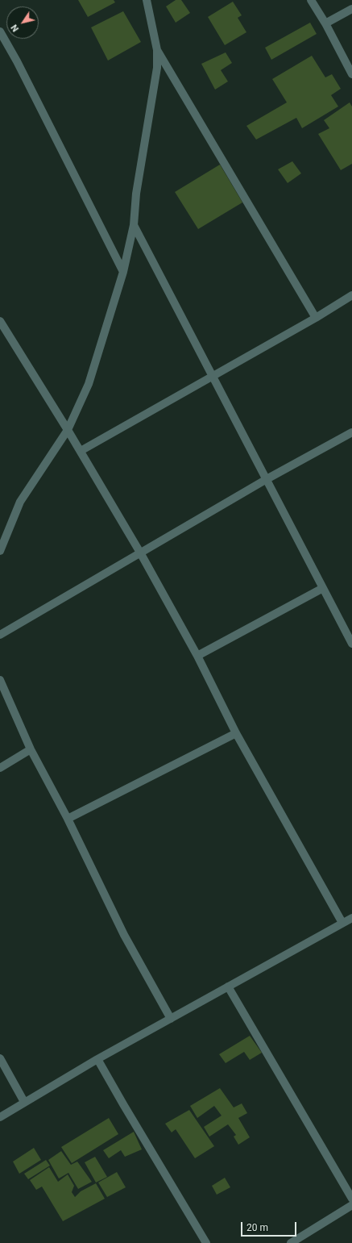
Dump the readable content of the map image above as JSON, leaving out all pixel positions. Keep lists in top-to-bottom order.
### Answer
{
  "scale_bar": "20 m",
  "north": "bottom left"
}
